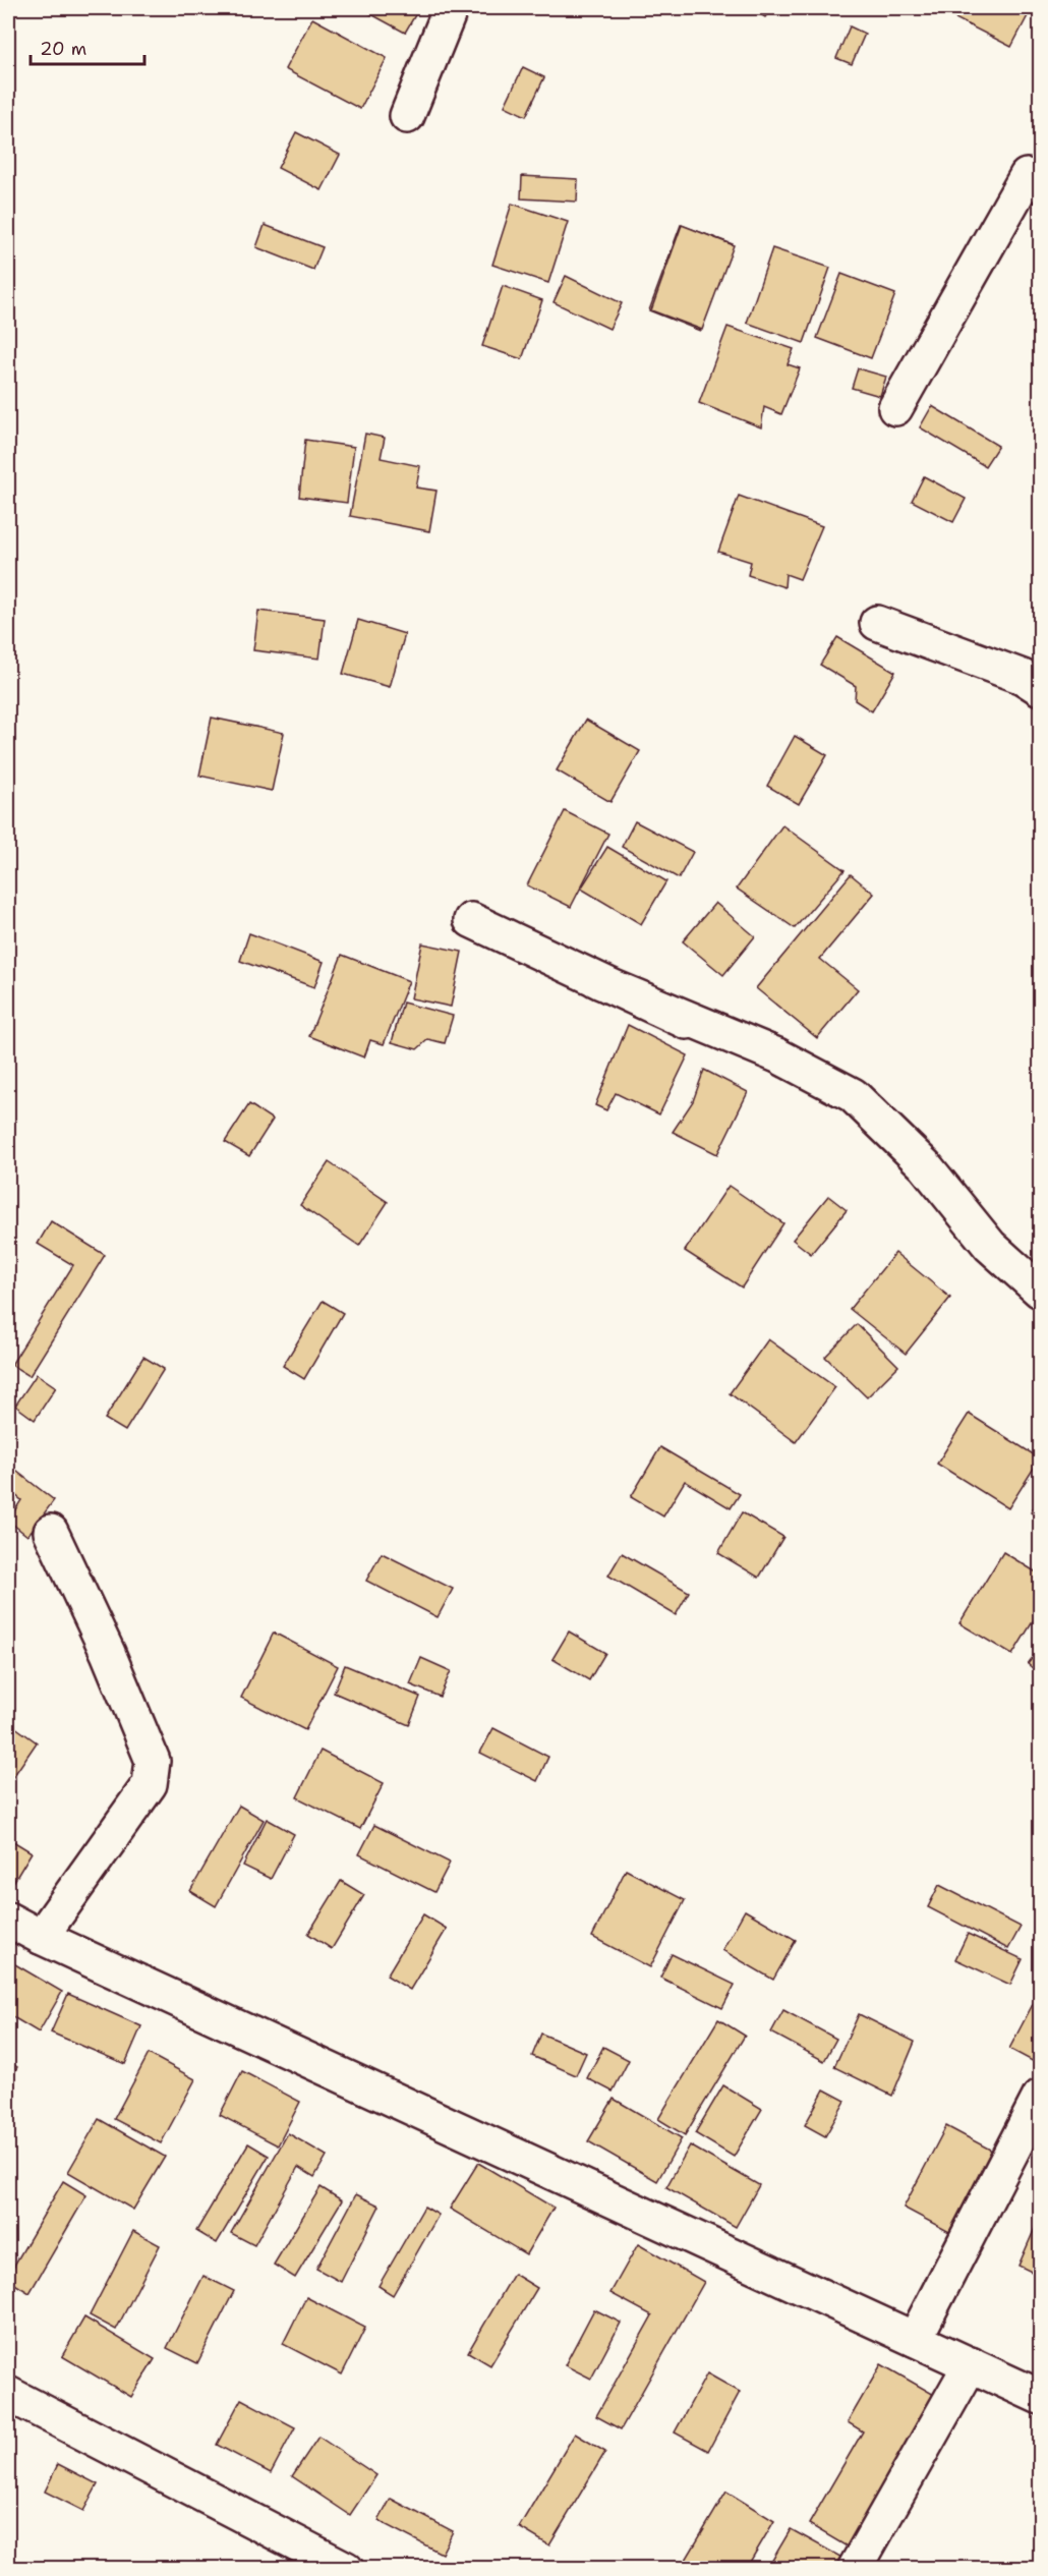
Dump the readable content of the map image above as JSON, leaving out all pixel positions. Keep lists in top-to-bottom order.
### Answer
{
  "scale_bar": "20 m"
}
